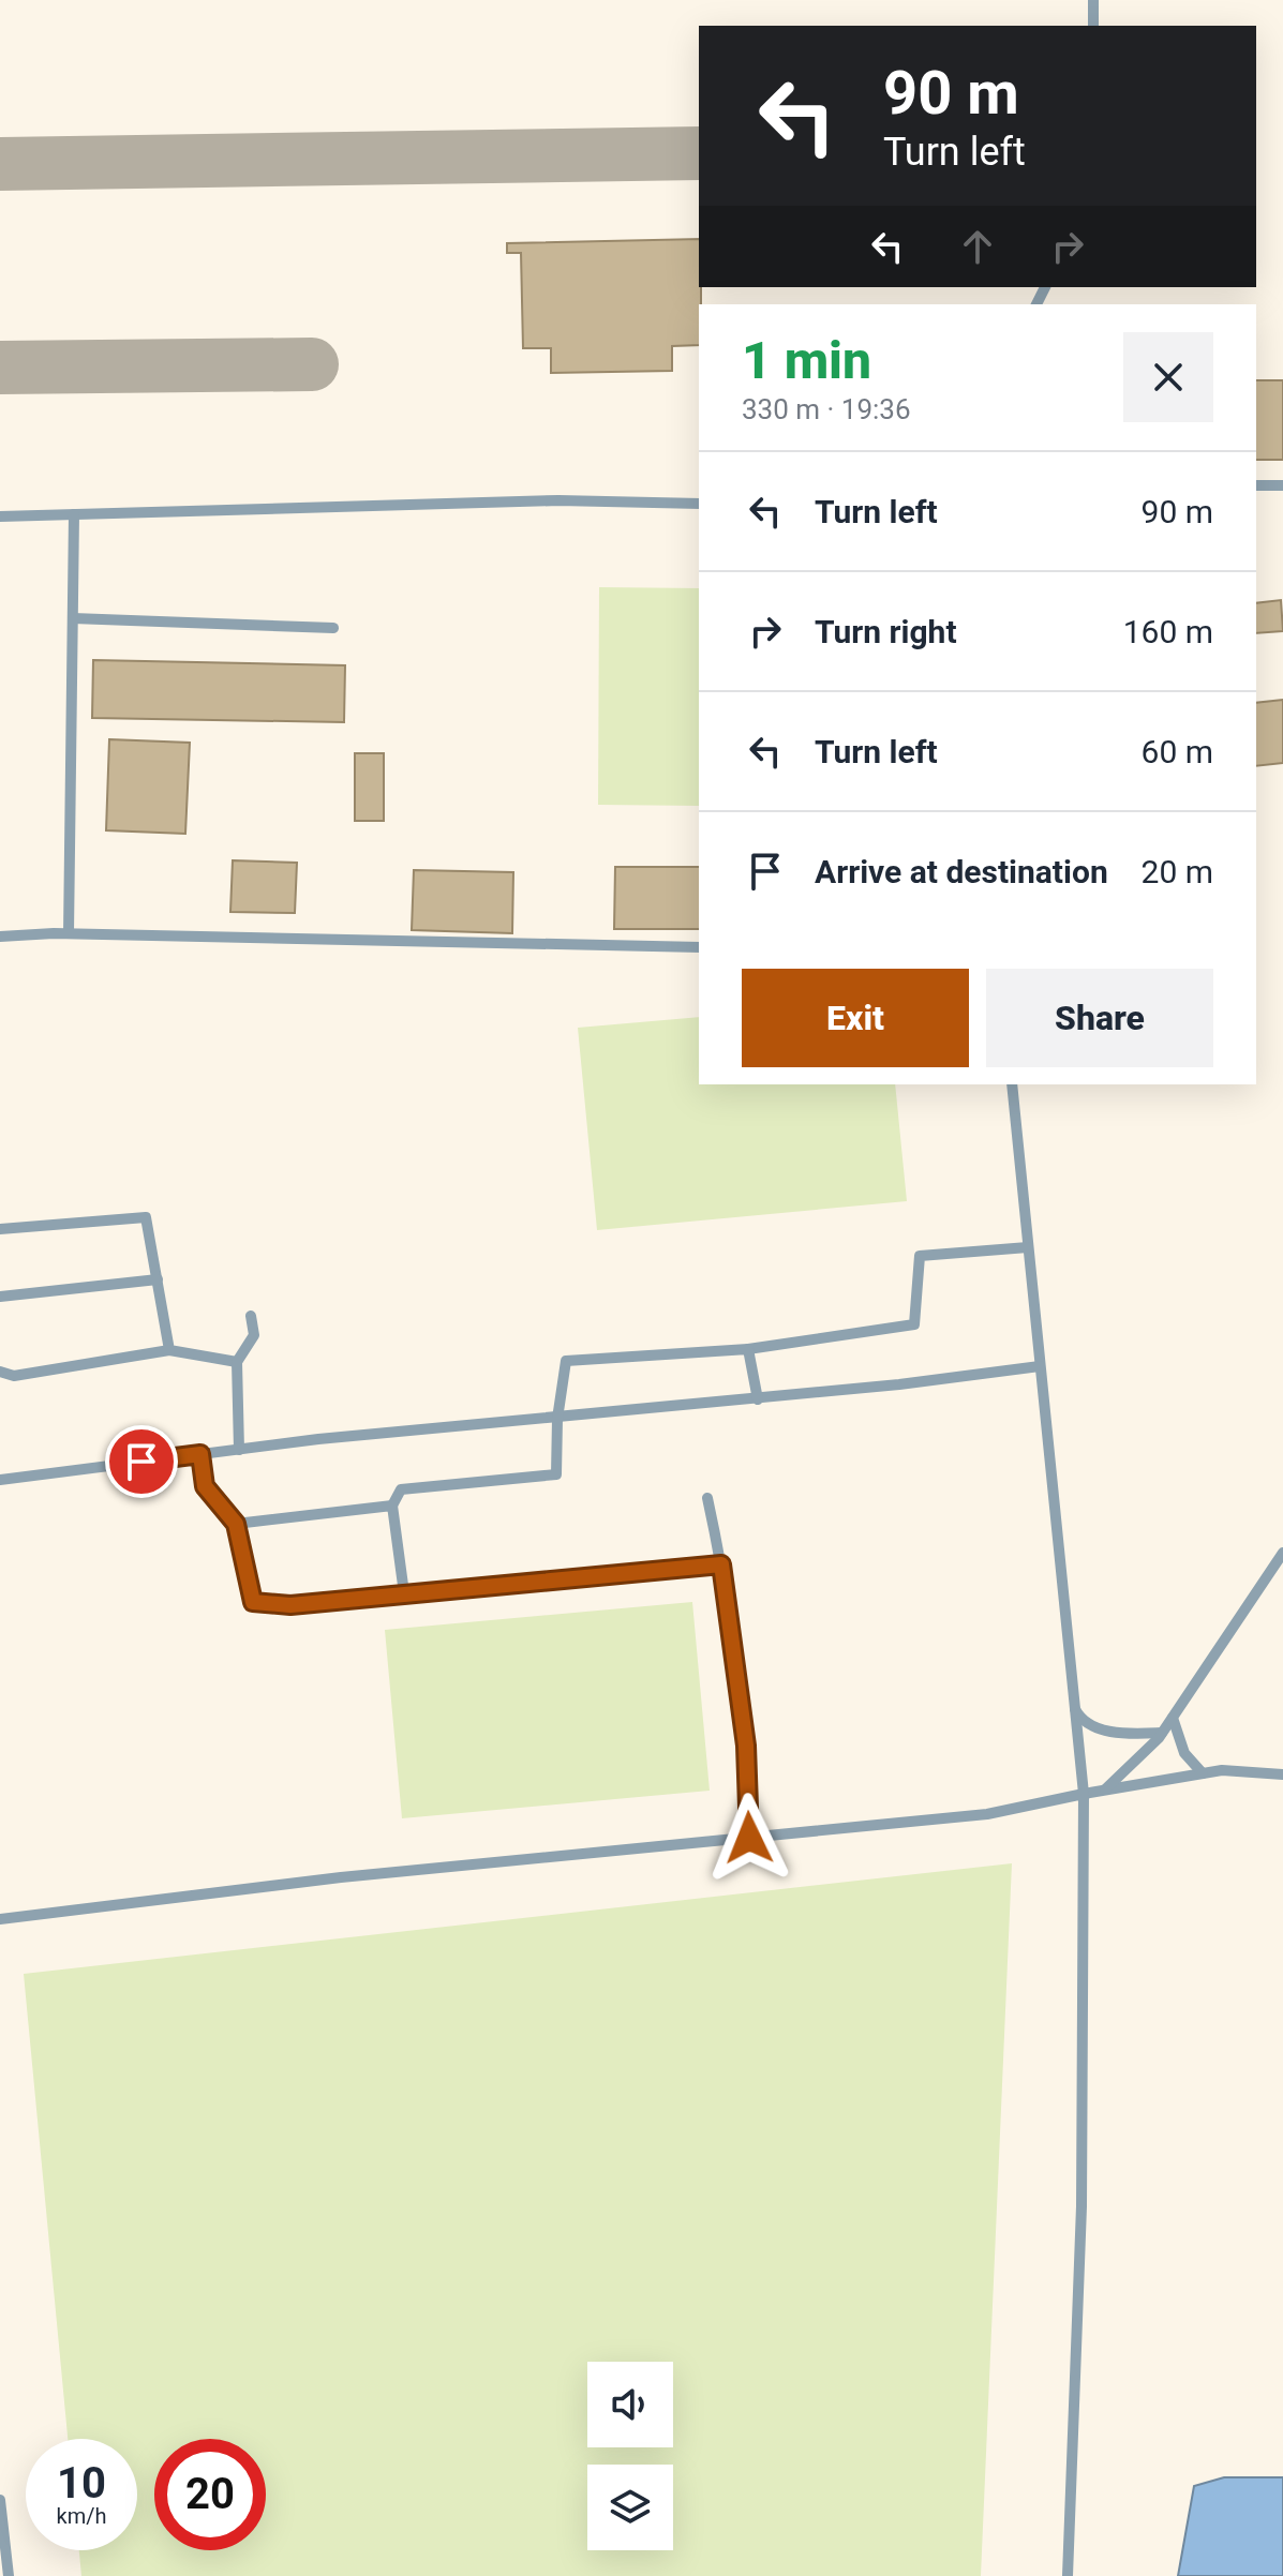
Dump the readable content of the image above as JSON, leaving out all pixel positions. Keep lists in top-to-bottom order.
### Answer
{
  "page": {
    "turn": ["90 m", "Turn left"],
    "heading": ["1 min", "330 m · 19:36"],
    "list": [
      {
        "name": "Turn left",
        "value": "90 m"
      },
      {
        "name": "Turn right",
        "value": "160 m"
      },
      {
        "name": "Turn left",
        "value": "60 m"
      },
      {
        "name": "Arrive at destination",
        "value": "20 m"
      }
    ],
    "buttons": ["Exit", "Share"],
    "speed": "10 km/h",
    "limit": "20"
  }
}
